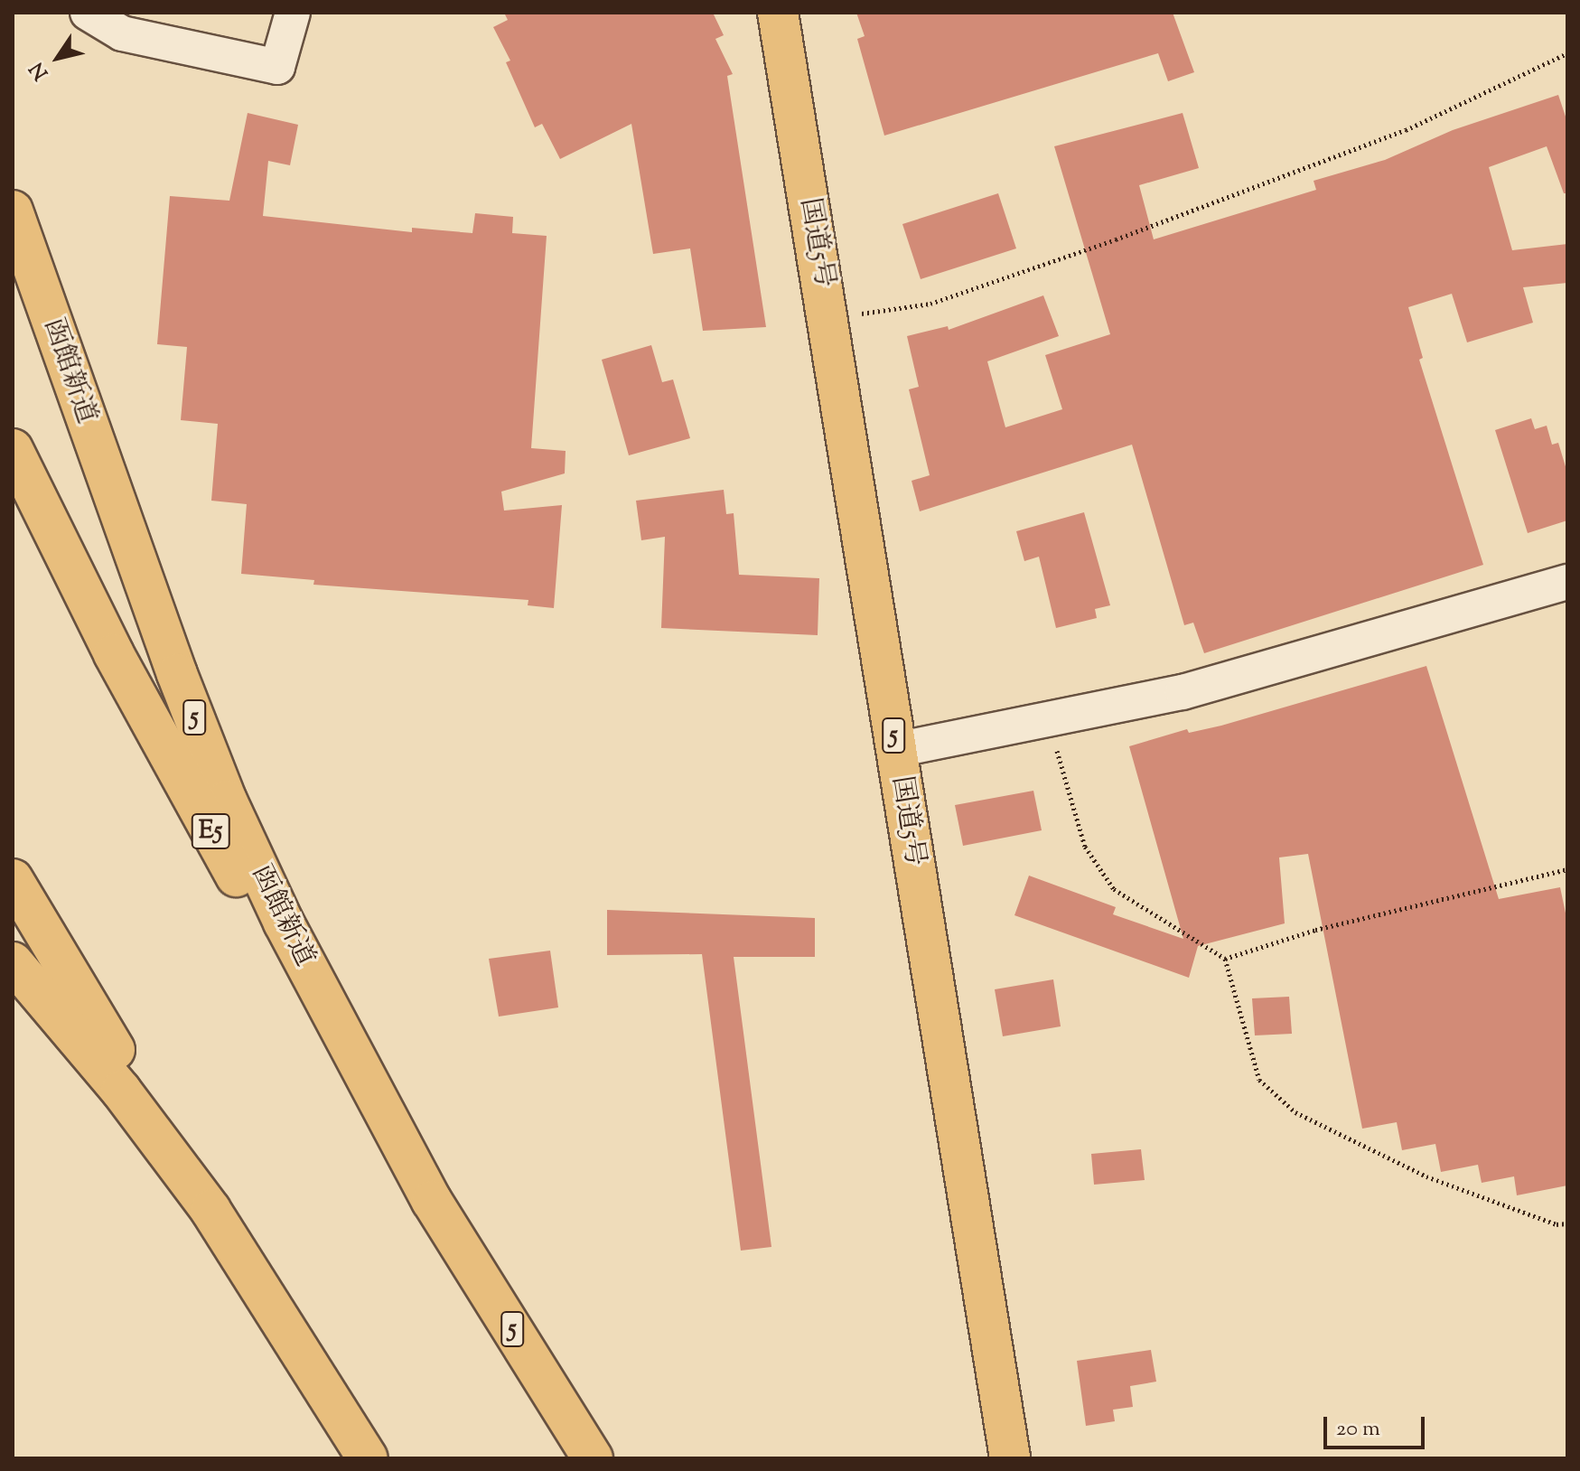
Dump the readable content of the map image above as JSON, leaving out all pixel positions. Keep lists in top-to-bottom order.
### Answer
{
  "streets": {
    "highway": [
      "国道5号",
      "函館新道",
      "5",
      "E5"
    ]
  },
  "crossings": [
    ["函館新道", "E5"]
  ],
  "scale_bar": "20 m",
  "north": "bottom left"
}
